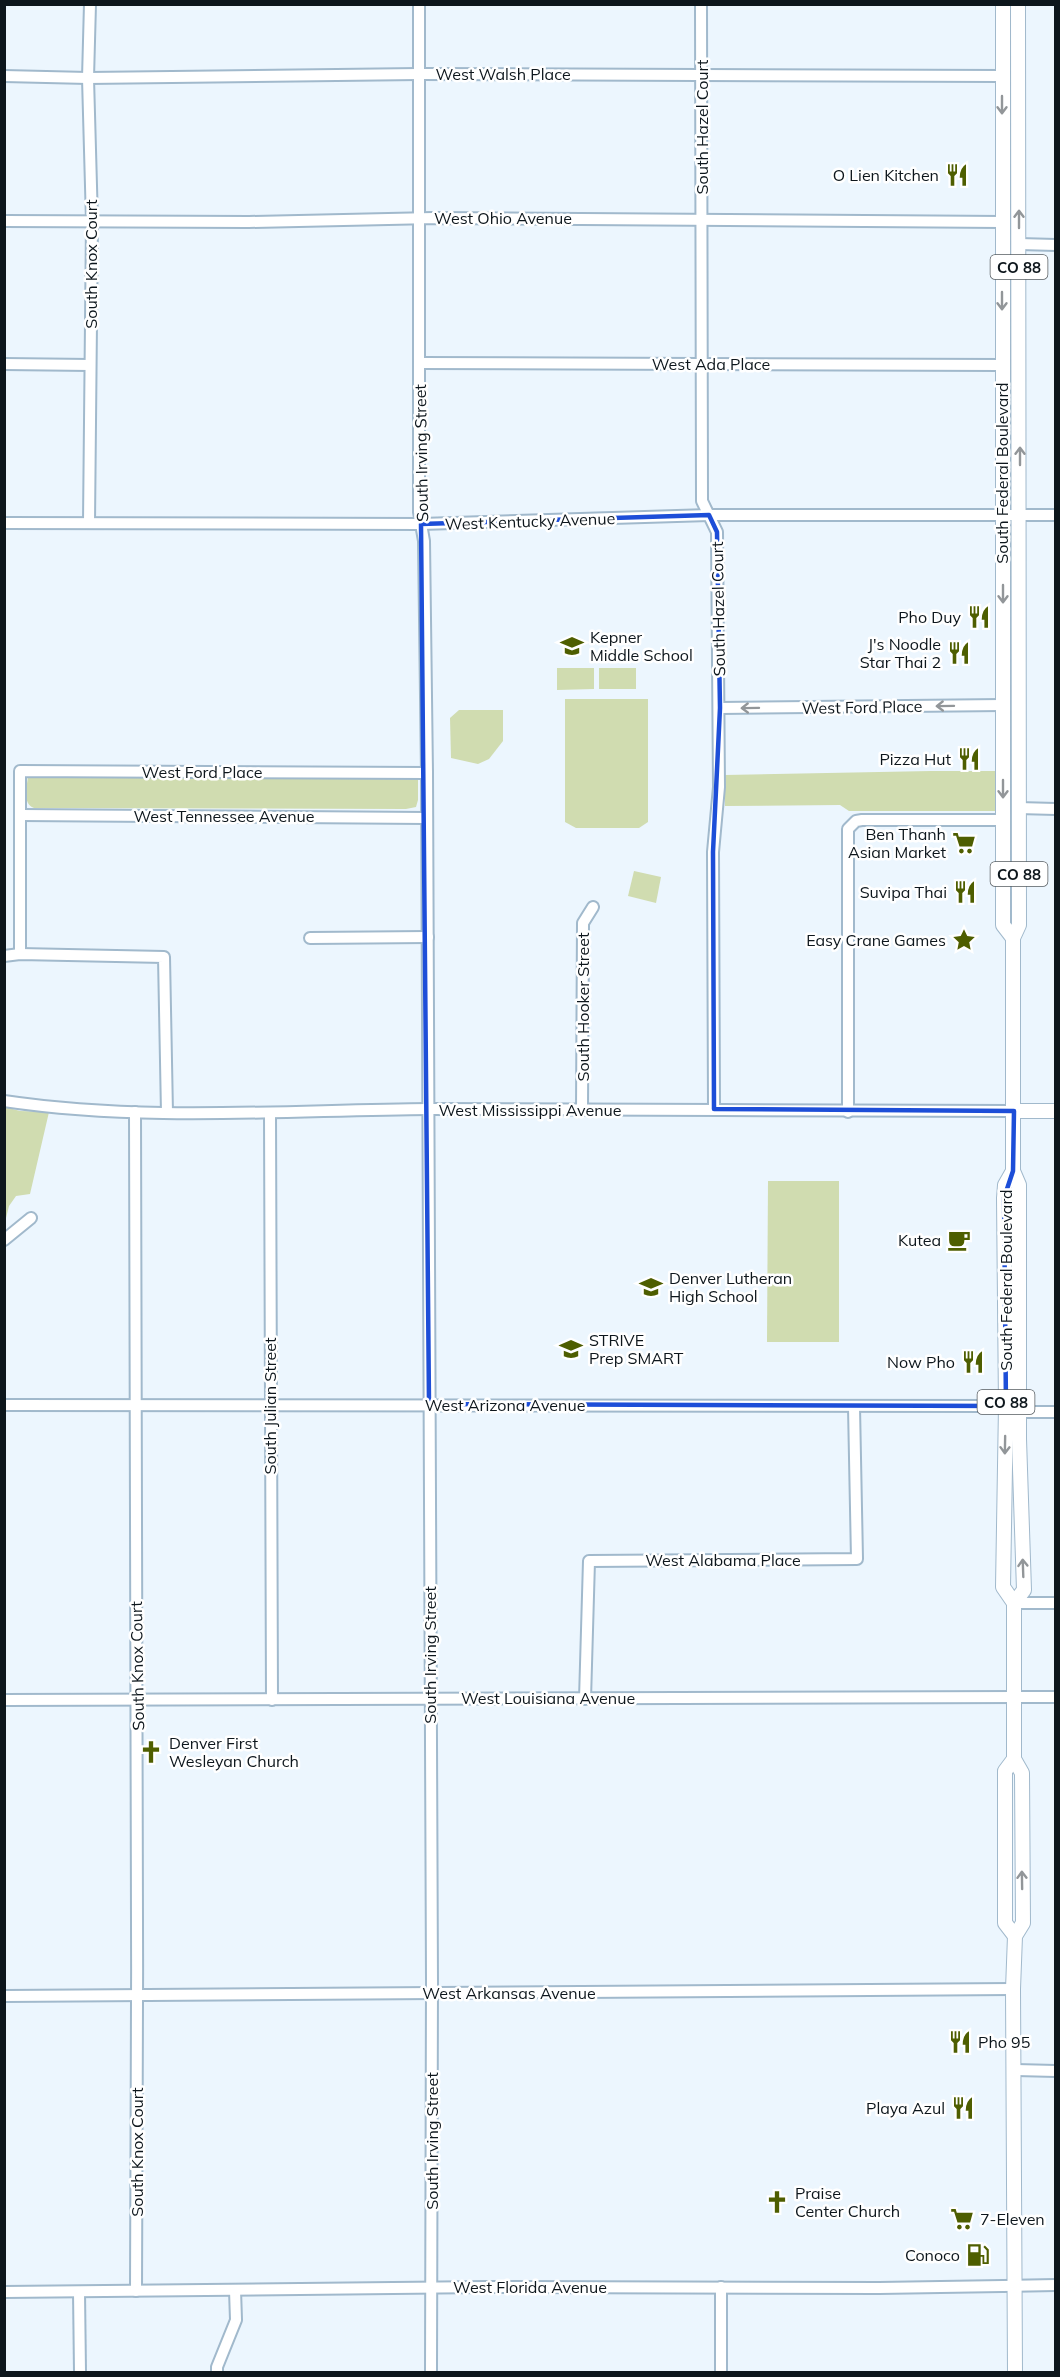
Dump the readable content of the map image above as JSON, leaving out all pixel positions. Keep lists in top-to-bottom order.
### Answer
{
  "streets": {
    "main road": ["CO 88", "South Federal Boulevard", "West Mississippi Avenue"],
    "street": [
      "West Walsh Place",
      "South Hazel Court",
      "West Ohio Avenue",
      "South Knox Court",
      "West Ada Place",
      "South Irving Street",
      "West Kentucky Avenue",
      "West Ford Place",
      "West Tennessee Avenue",
      "South Hooker Street",
      "West Arizona Avenue",
      "South Julian Street",
      "West Alabama Place",
      "West Louisiana Avenue",
      "West Arkansas Avenue",
      "West Florida Avenue"
    ]
  },
  "crossings": [
    ["West Walsh Place", "South Hazel Court"],
    ["West Walsh Place", "South Knox Court"],
    ["West Walsh Place", "South Irving Street"],
    ["West Walsh Place", "South Federal Boulevard"],
    ["South Hazel Court", "West Ohio Avenue"],
    ["South Hazel Court", "West Ada Place"],
    ["South Hazel Court", "West Kentucky Avenue"],
    ["South Hazel Court", "West Ford Place"],
    ["South Hazel Court", "West Mississippi Avenue"],
    ["West Ohio Avenue", "South Knox Court"],
    ["West Ohio Avenue", "South Irving Street"],
    ["West Ohio Avenue", "South Federal Boulevard"],
    ["South Knox Court", "West Kentucky Avenue"],
    ["South Knox Court", "West Mississippi Avenue"],
    ["South Knox Court", "West Arizona Avenue"],
    ["South Knox Court", "West Louisiana Avenue"],
    ["South Knox Court", "West Arkansas Avenue"],
    ["South Knox Court", "West Florida Avenue"],
    ["West Ada Place", "South Irving Street"],
    ["West Ada Place", "South Federal Boulevard"],
    ["South Irving Street", "West Kentucky Avenue"],
    ["South Irving Street", "West Ford Place"],
    ["South Irving Street", "West Tennessee Avenue"],
    ["South Irving Street", "West Mississippi Avenue"],
    ["South Irving Street", "West Arizona Avenue"],
    ["South Irving Street", "West Louisiana Avenue"],
    ["South Irving Street", "West Arkansas Avenue"],
    ["South Irving Street", "West Florida Avenue"],
    ["South Federal Boulevard", "West Kentucky Avenue"],
    ["South Federal Boulevard", "West Ford Place"],
    ["South Federal Boulevard", "West Mississippi Avenue"],
    ["South Federal Boulevard", "West Arizona Avenue"],
    ["South Federal Boulevard", "West Louisiana Avenue"],
    ["South Federal Boulevard", "West Arkansas Avenue"],
    ["South Federal Boulevard", "West Florida Avenue"],
    ["West Ford Place", "West Tennessee Avenue"],
    ["South Hooker Street", "West Mississippi Avenue"],
    ["West Mississippi Avenue", "South Julian Street"],
    ["West Arizona Avenue", "South Julian Street"],
    ["West Arizona Avenue", "West Alabama Place"],
    ["South Julian Street", "West Louisiana Avenue"],
    ["West Alabama Place", "West Louisiana Avenue"]
  ],
  "one_way": ["West Ford Place"],
  "places": {
    "restaurant": [
      "O Lien Kitchen",
      "Pho Duy",
      "J's Noodle Star Thai 2",
      "Pizza Hut",
      "Suvipa Thai",
      "Now Pho",
      "Pho 95",
      "Playa Azul"
    ],
    "school or university": ["Kepner Middle School", "Denver Lutheran High School", "STRIVE Prep SMART"],
    "supermarket": ["Ben Thanh Asian Market", "7-Eleven"],
    "place": ["Easy Crane Games"],
    "cafe": ["Kutea"],
    "church": ["Denver First Wesleyan Church", "Praise Center Church"],
    "fuel station": ["Conoco"]
  }
}
